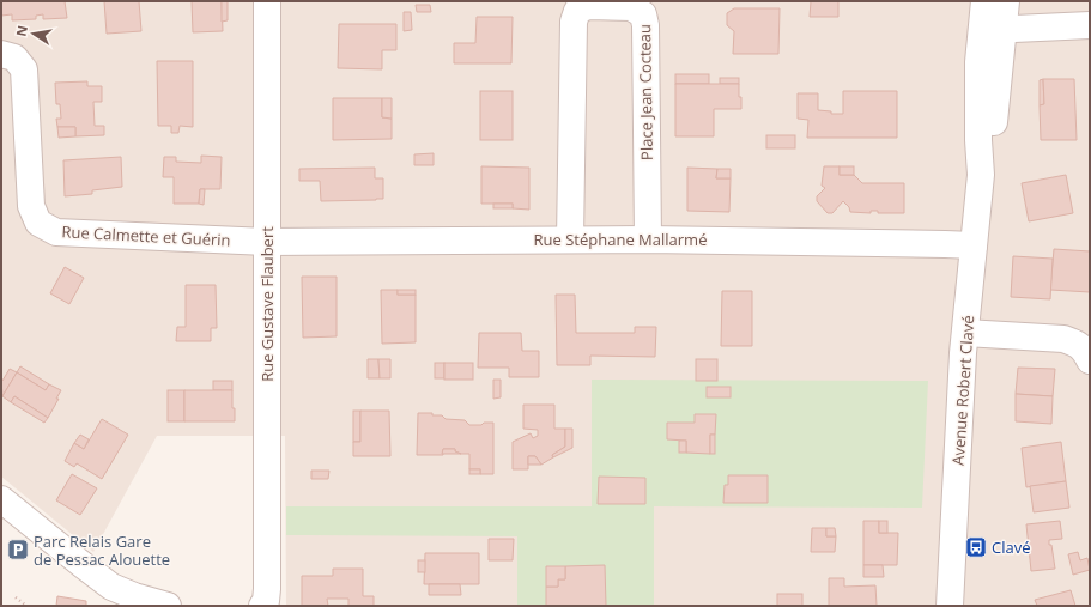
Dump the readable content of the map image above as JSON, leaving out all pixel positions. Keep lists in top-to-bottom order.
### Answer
{
  "streets": {
    "street": [
      "Place Jean Cocteau",
      "Rue Calmette et Guérin",
      "Rue Stéphane Mallarmé",
      "Rue Gustave Flaubert",
      "Avenue Robert Clavé"
    ]
  },
  "crossings": [
    ["Place Jean Cocteau", "Rue Stéphane Mallarmé"],
    ["Rue Calmette et Guérin", "Rue Stéphane Mallarmé"],
    ["Rue Calmette et Guérin", "Rue Gustave Flaubert"],
    ["Rue Stéphane Mallarmé", "Rue Gustave Flaubert"],
    ["Rue Stéphane Mallarmé", "Avenue Robert Clavé"]
  ],
  "places": {
    "bus stop": ["Clavé"],
    "parking": ["Parc Relais Gare de Pessac Alouette"]
  },
  "north": "left"
}
